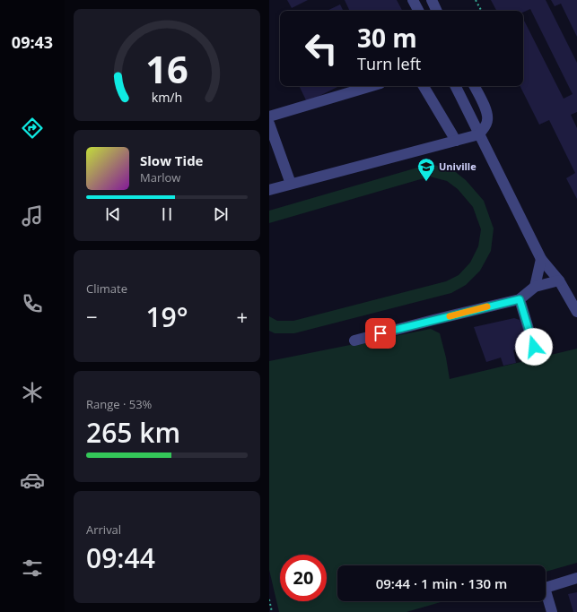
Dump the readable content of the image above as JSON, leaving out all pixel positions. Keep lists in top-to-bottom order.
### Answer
{
  "places": {
    "school or university": ["Univille"]
  },
  "page": {
    "tabs": "09:43",
    "turn": ["30 m", "Turn left"],
    "song": ["Slow Tide", "Marlow"],
    "tile": [
      "Climate",
      ["Range · 53%", "265 km"],
      ["Arrival", "09:44"]
    ],
    "heat": ["−", "19°", "+"],
    "limit": "20",
    "trip": "09:44 · 1 min · 130 m",
    "gauge": ["16", "km/h"]
  }
}
